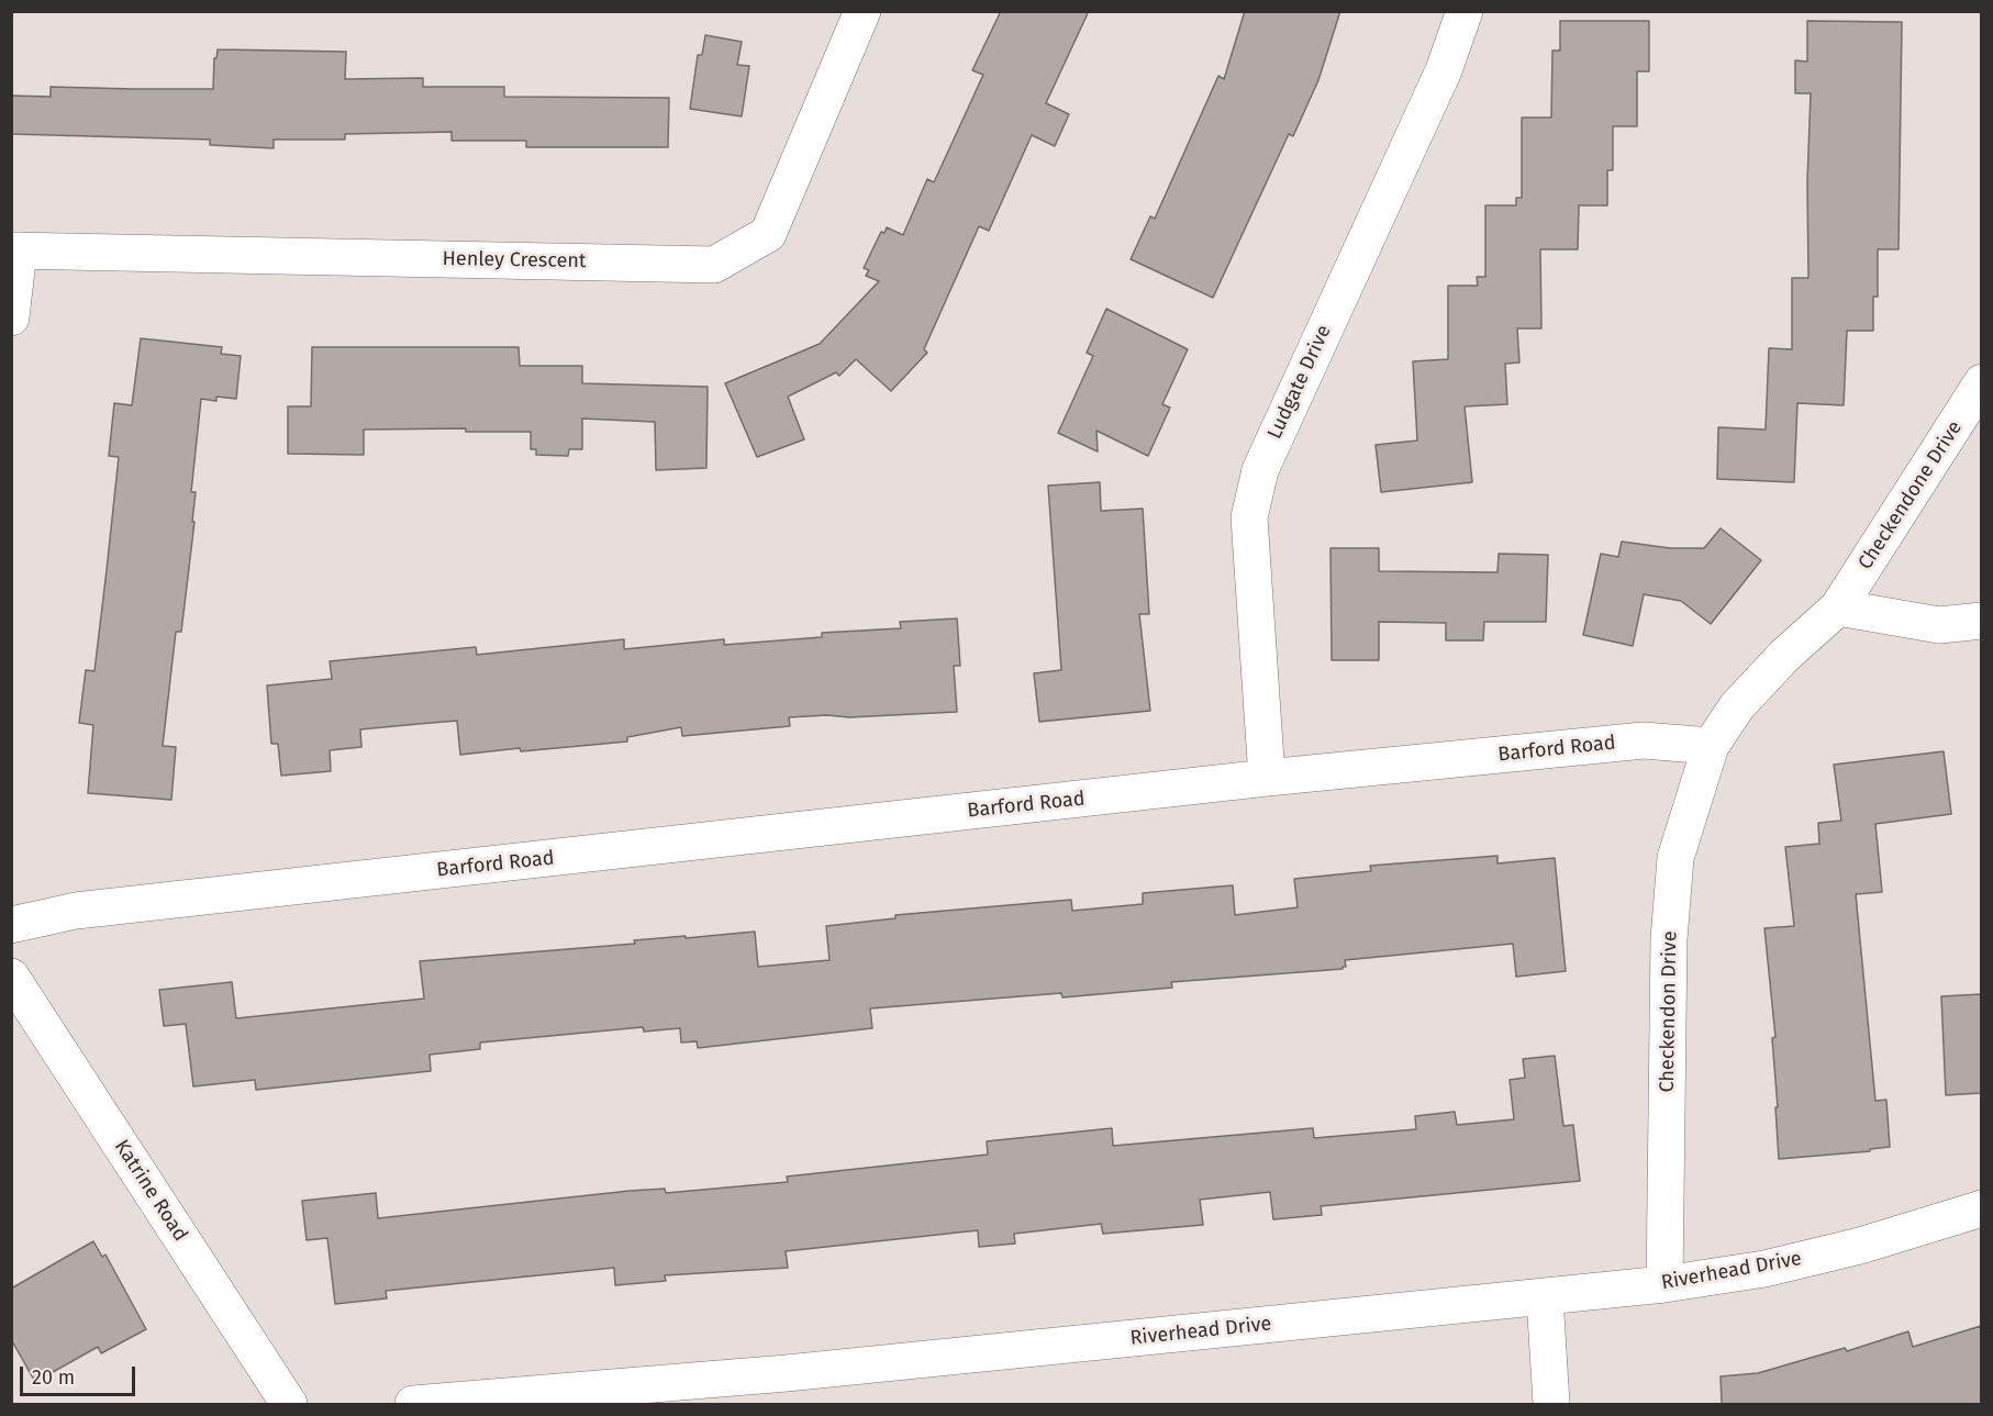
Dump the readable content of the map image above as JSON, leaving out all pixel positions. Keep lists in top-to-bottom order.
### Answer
{
  "streets": {
    "street": [
      "Henley Crescent",
      "Ludgate Drive",
      "Checkendone Drive",
      "Barford Road",
      "Checkendon Drive",
      "Katrine Road",
      "Riverhead Drive"
    ]
  },
  "crossings": [
    ["Ludgate Drive", "Barford Road"],
    ["Barford Road", "Checkendon Drive"],
    ["Checkendon Drive", "Riverhead Drive"]
  ],
  "scale_bar": "20 m"
}
